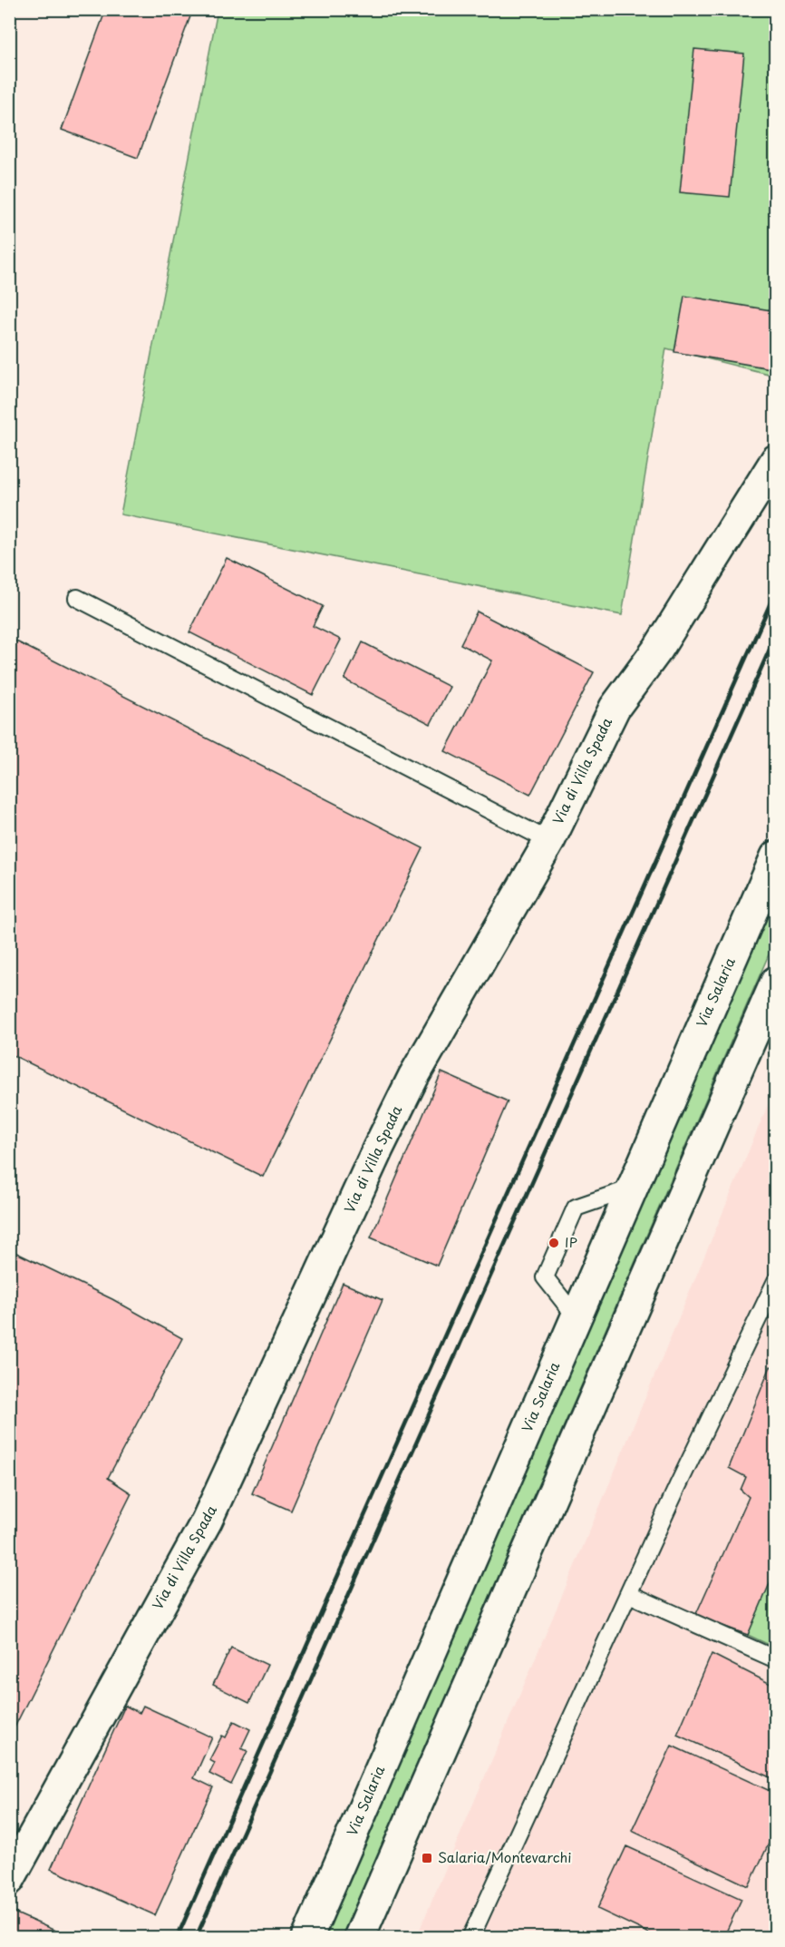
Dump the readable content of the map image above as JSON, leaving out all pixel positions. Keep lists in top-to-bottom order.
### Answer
{
  "streets": {
    "main road": ["Via di Villa Spada", "Via Salaria"]
  },
  "places": {
    "other": ["IP"],
    "transit": ["Salaria/Montevarchi"]
  }
}
